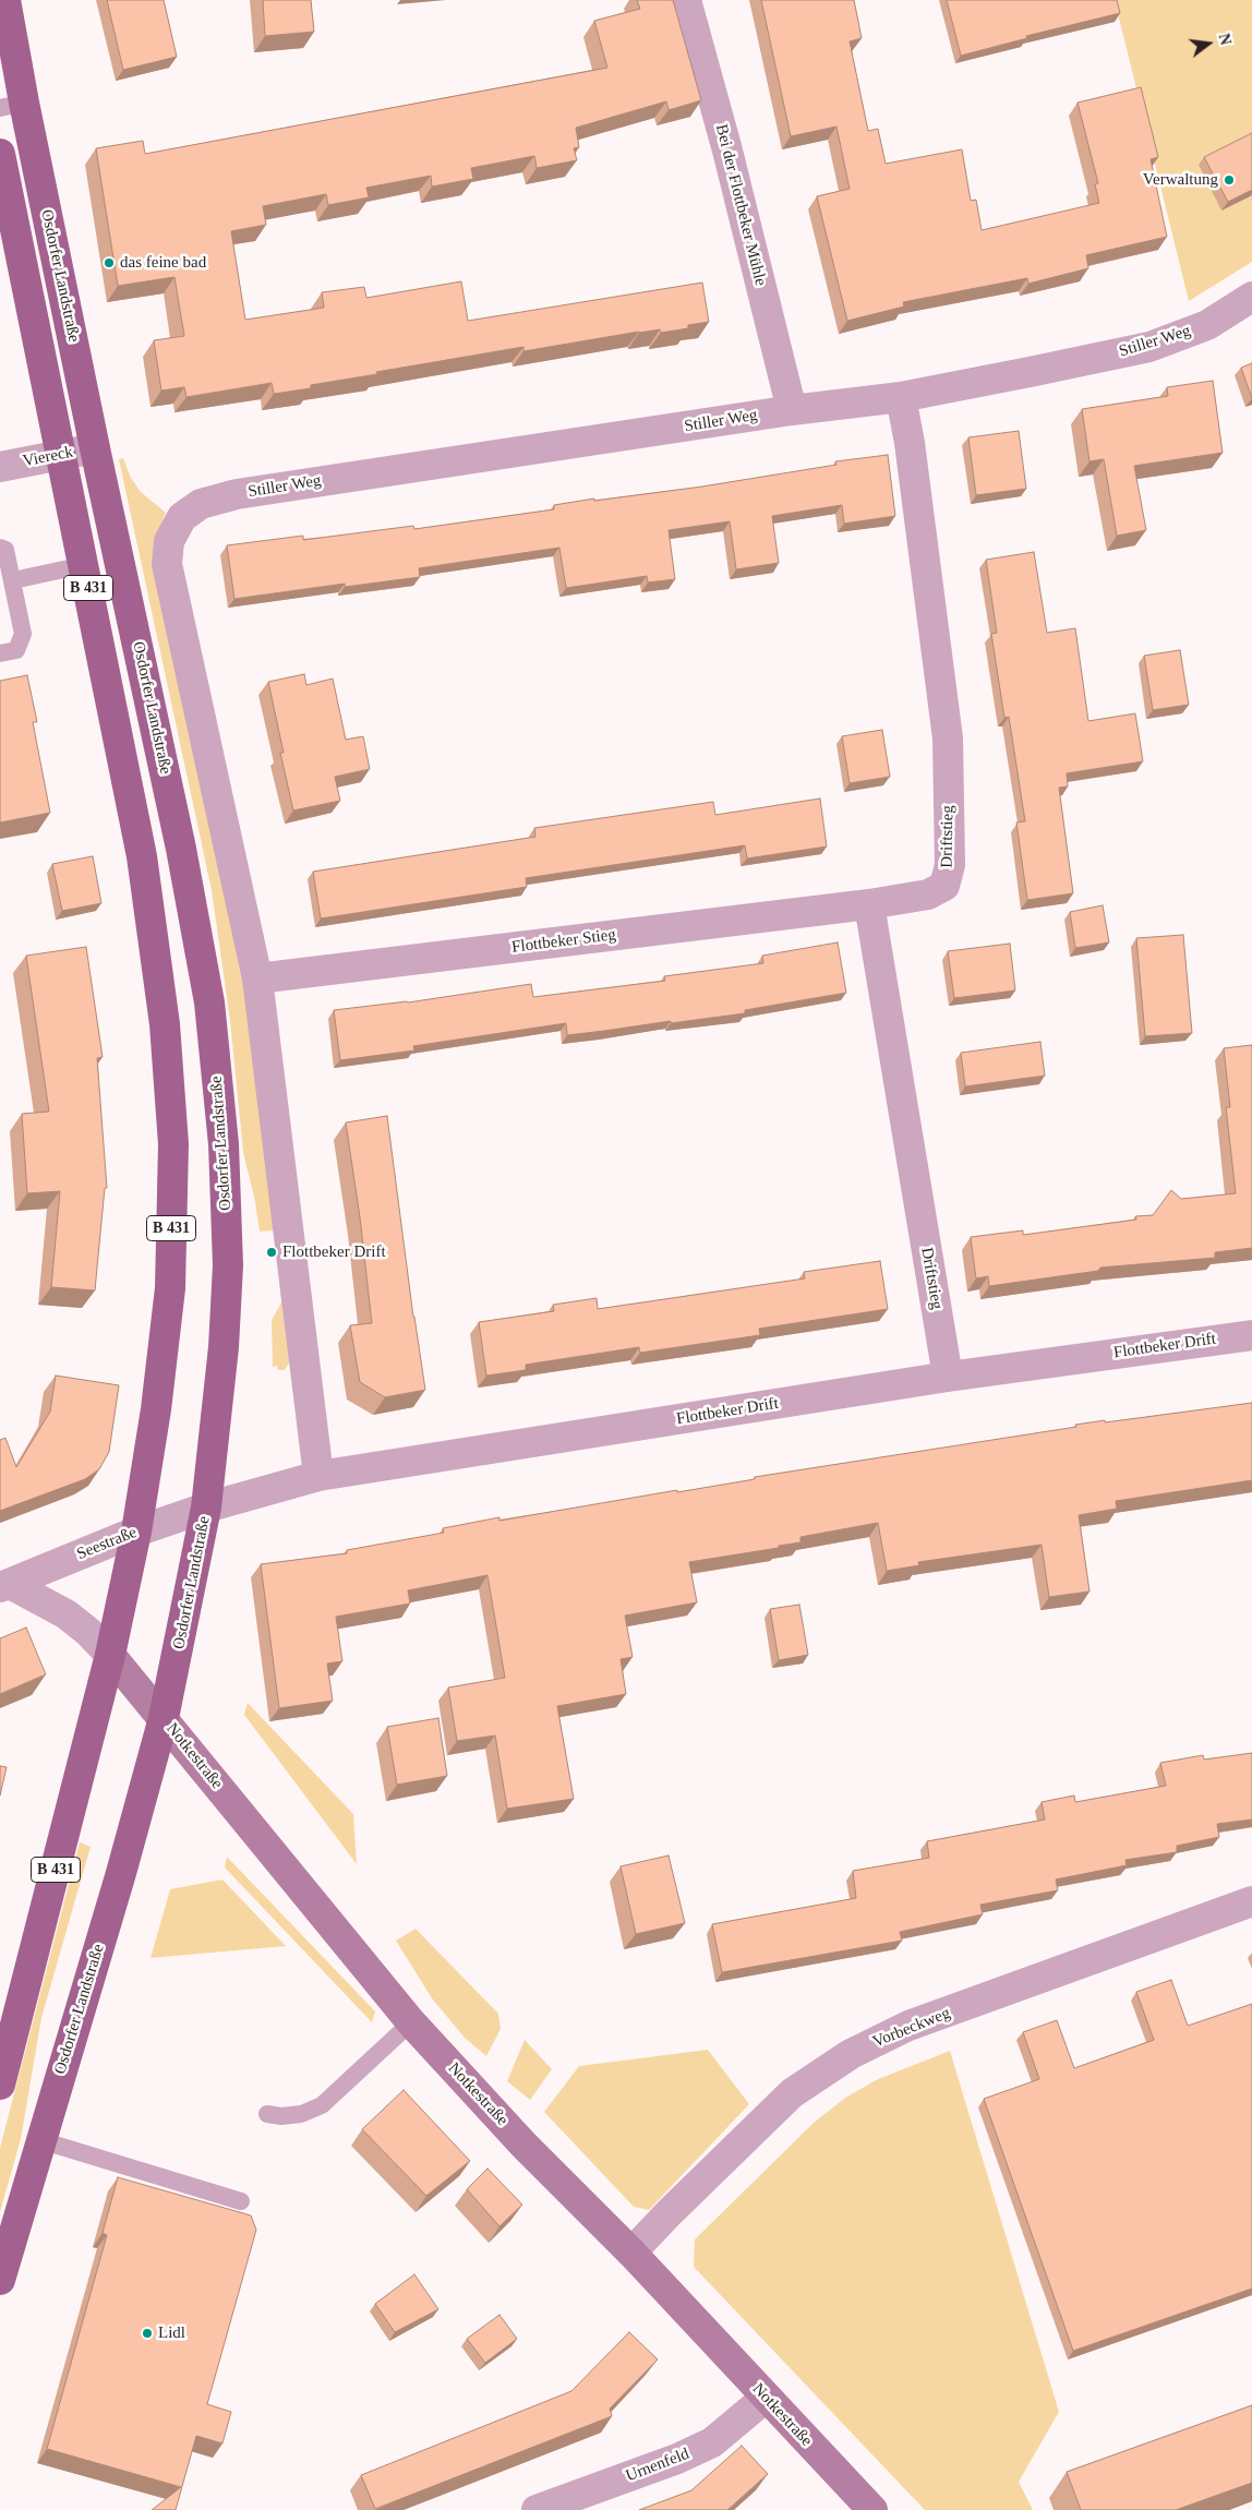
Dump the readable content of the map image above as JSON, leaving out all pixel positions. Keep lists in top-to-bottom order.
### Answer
{
  "streets": {
    "main road": ["Osdorfer Landstraße", "B 431"],
    "street": [
      "Bei der Flottbeker Mühle",
      "Stiller Weg",
      "Viereck",
      "Driftstieg",
      "Flottbeker Stieg",
      "Flottbeker Drift",
      "Seestraße",
      "Notkestraße",
      "Vorbeckweg",
      "Urnenfeld"
    ]
  },
  "crossings": [
    ["Bei der Flottbeker Mühle", "Stiller Weg"],
    ["Osdorfer Landstraße", "Viereck"],
    ["Osdorfer Landstraße", "Flottbeker Drift"],
    ["Osdorfer Landstraße", "Seestraße"],
    ["Osdorfer Landstraße", "Notkestraße"],
    ["Stiller Weg", "Driftstieg"],
    ["Stiller Weg", "Flottbeker Stieg"],
    ["Driftstieg", "Flottbeker Stieg"],
    ["Driftstieg", "Flottbeker Drift"],
    ["Flottbeker Drift", "Seestraße"],
    ["Seestraße", "Notkestraße"],
    ["Notkestraße", "Vorbeckweg"],
    ["Notkestraße", "Urnenfeld"]
  ],
  "places": [
    "Verwaltung",
    "das feine bad",
    "Flottbeker Drift",
    "Lidl"
  ],
  "north": "right"
}
